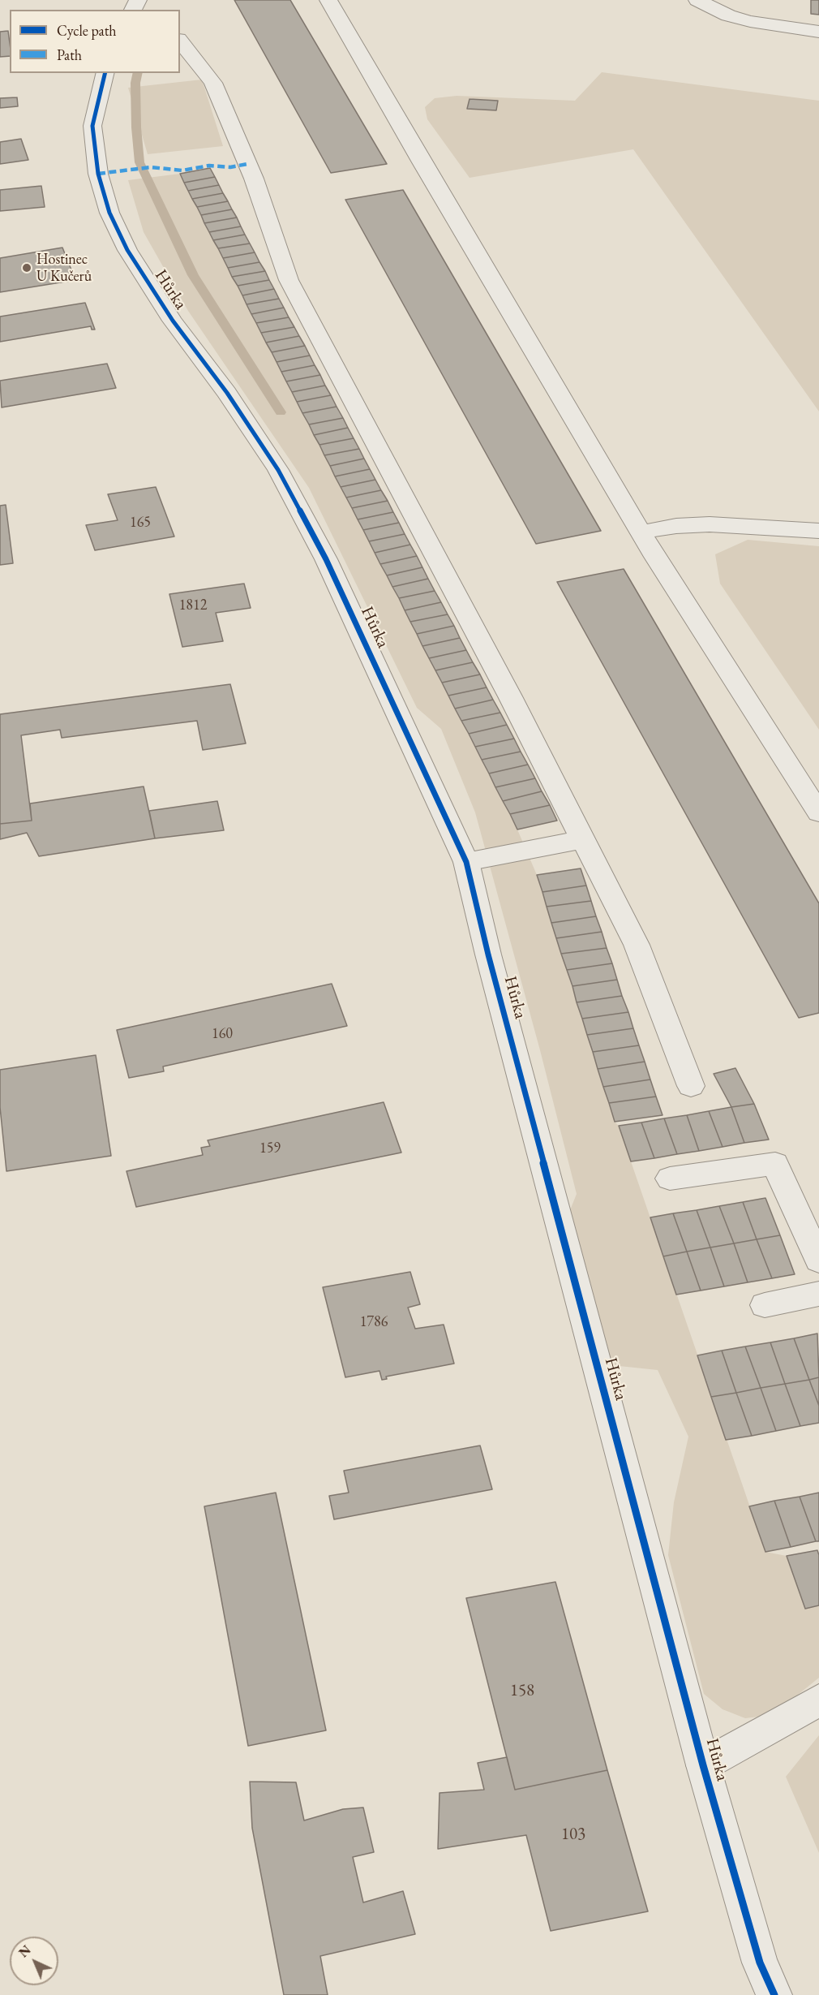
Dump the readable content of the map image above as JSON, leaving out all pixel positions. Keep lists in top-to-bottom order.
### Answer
{
  "streets": {
    "street": ["Hůrka"]
  },
  "places": ["Hostinec U Kučerů"],
  "house_numbers": [
    "165",
    "1812",
    "160",
    "159",
    "1786",
    "158",
    "103"
  ],
  "legend": ["Cycle path", "Path"],
  "north": "top left"
}
